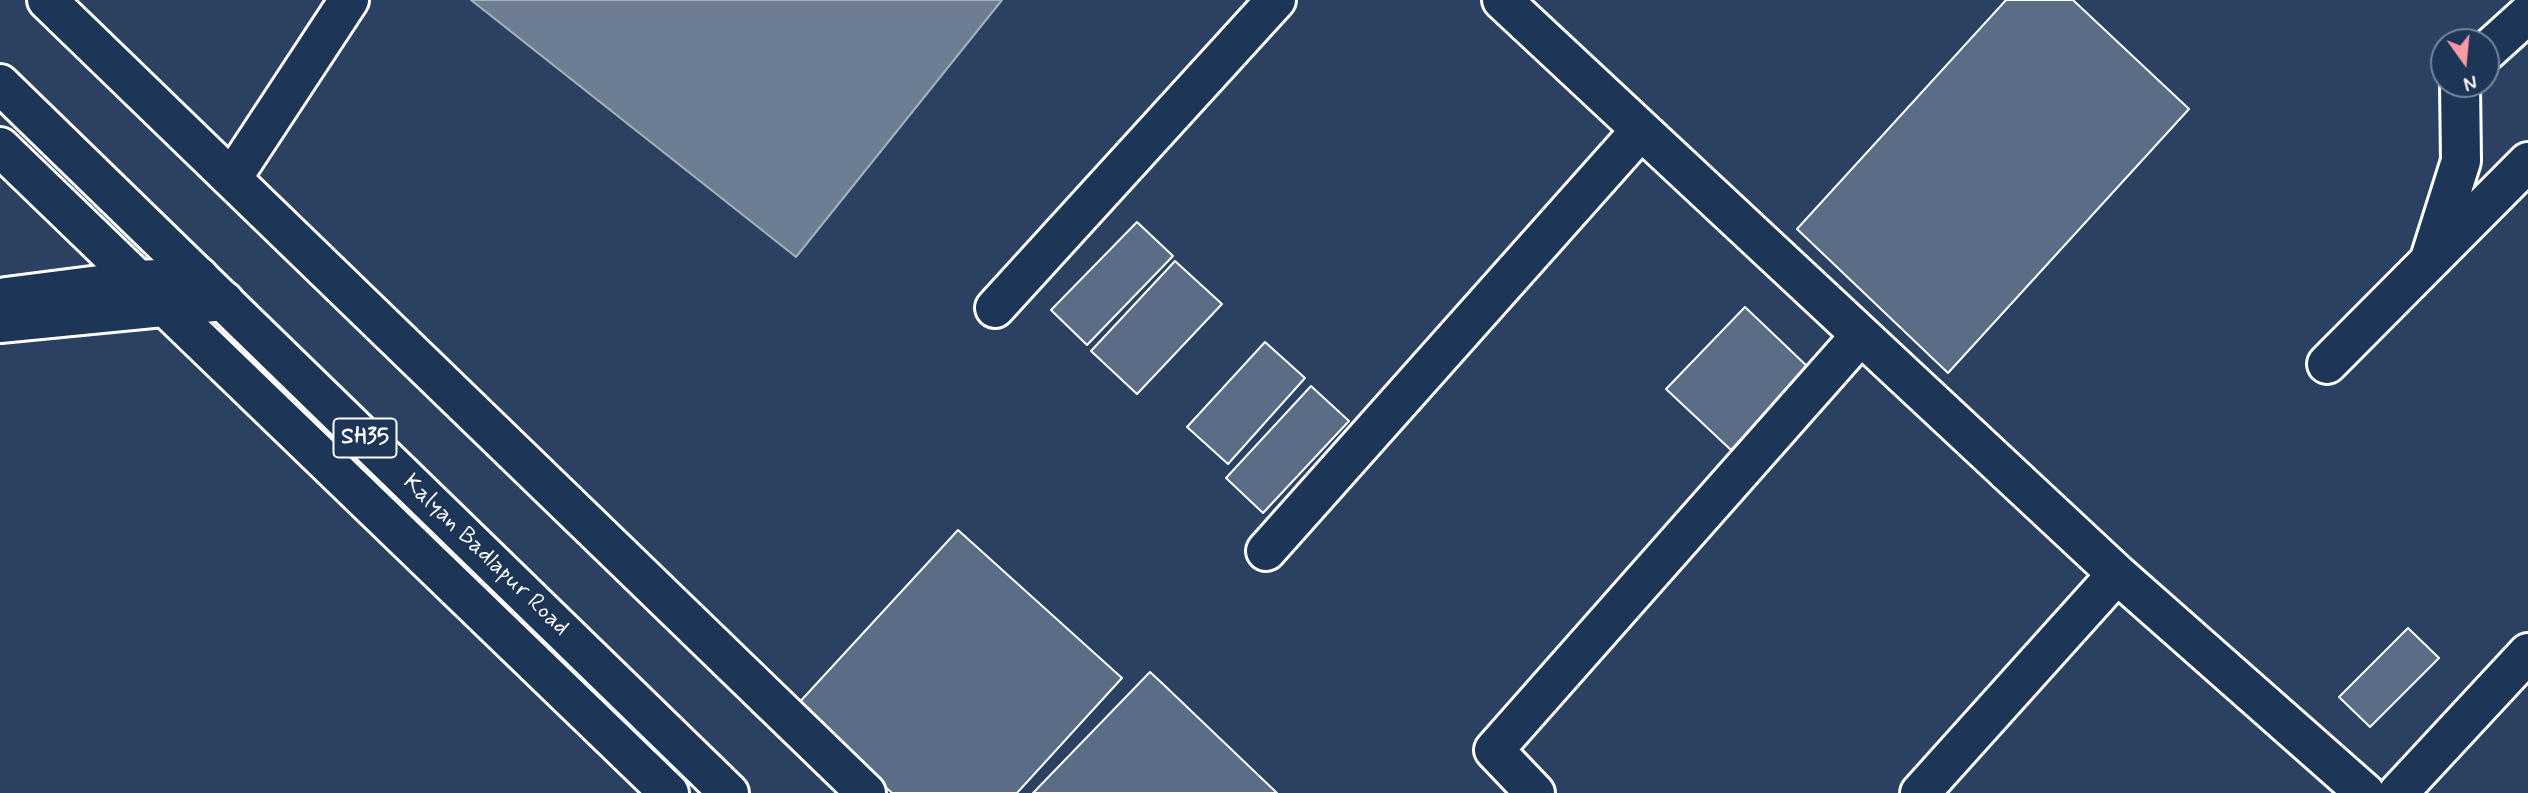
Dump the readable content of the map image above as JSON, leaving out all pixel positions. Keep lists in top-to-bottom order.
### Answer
{
  "streets": {
    "street": ["SH35", "Kalyan Badlapur Road"]
  },
  "north": "bottom"
}
